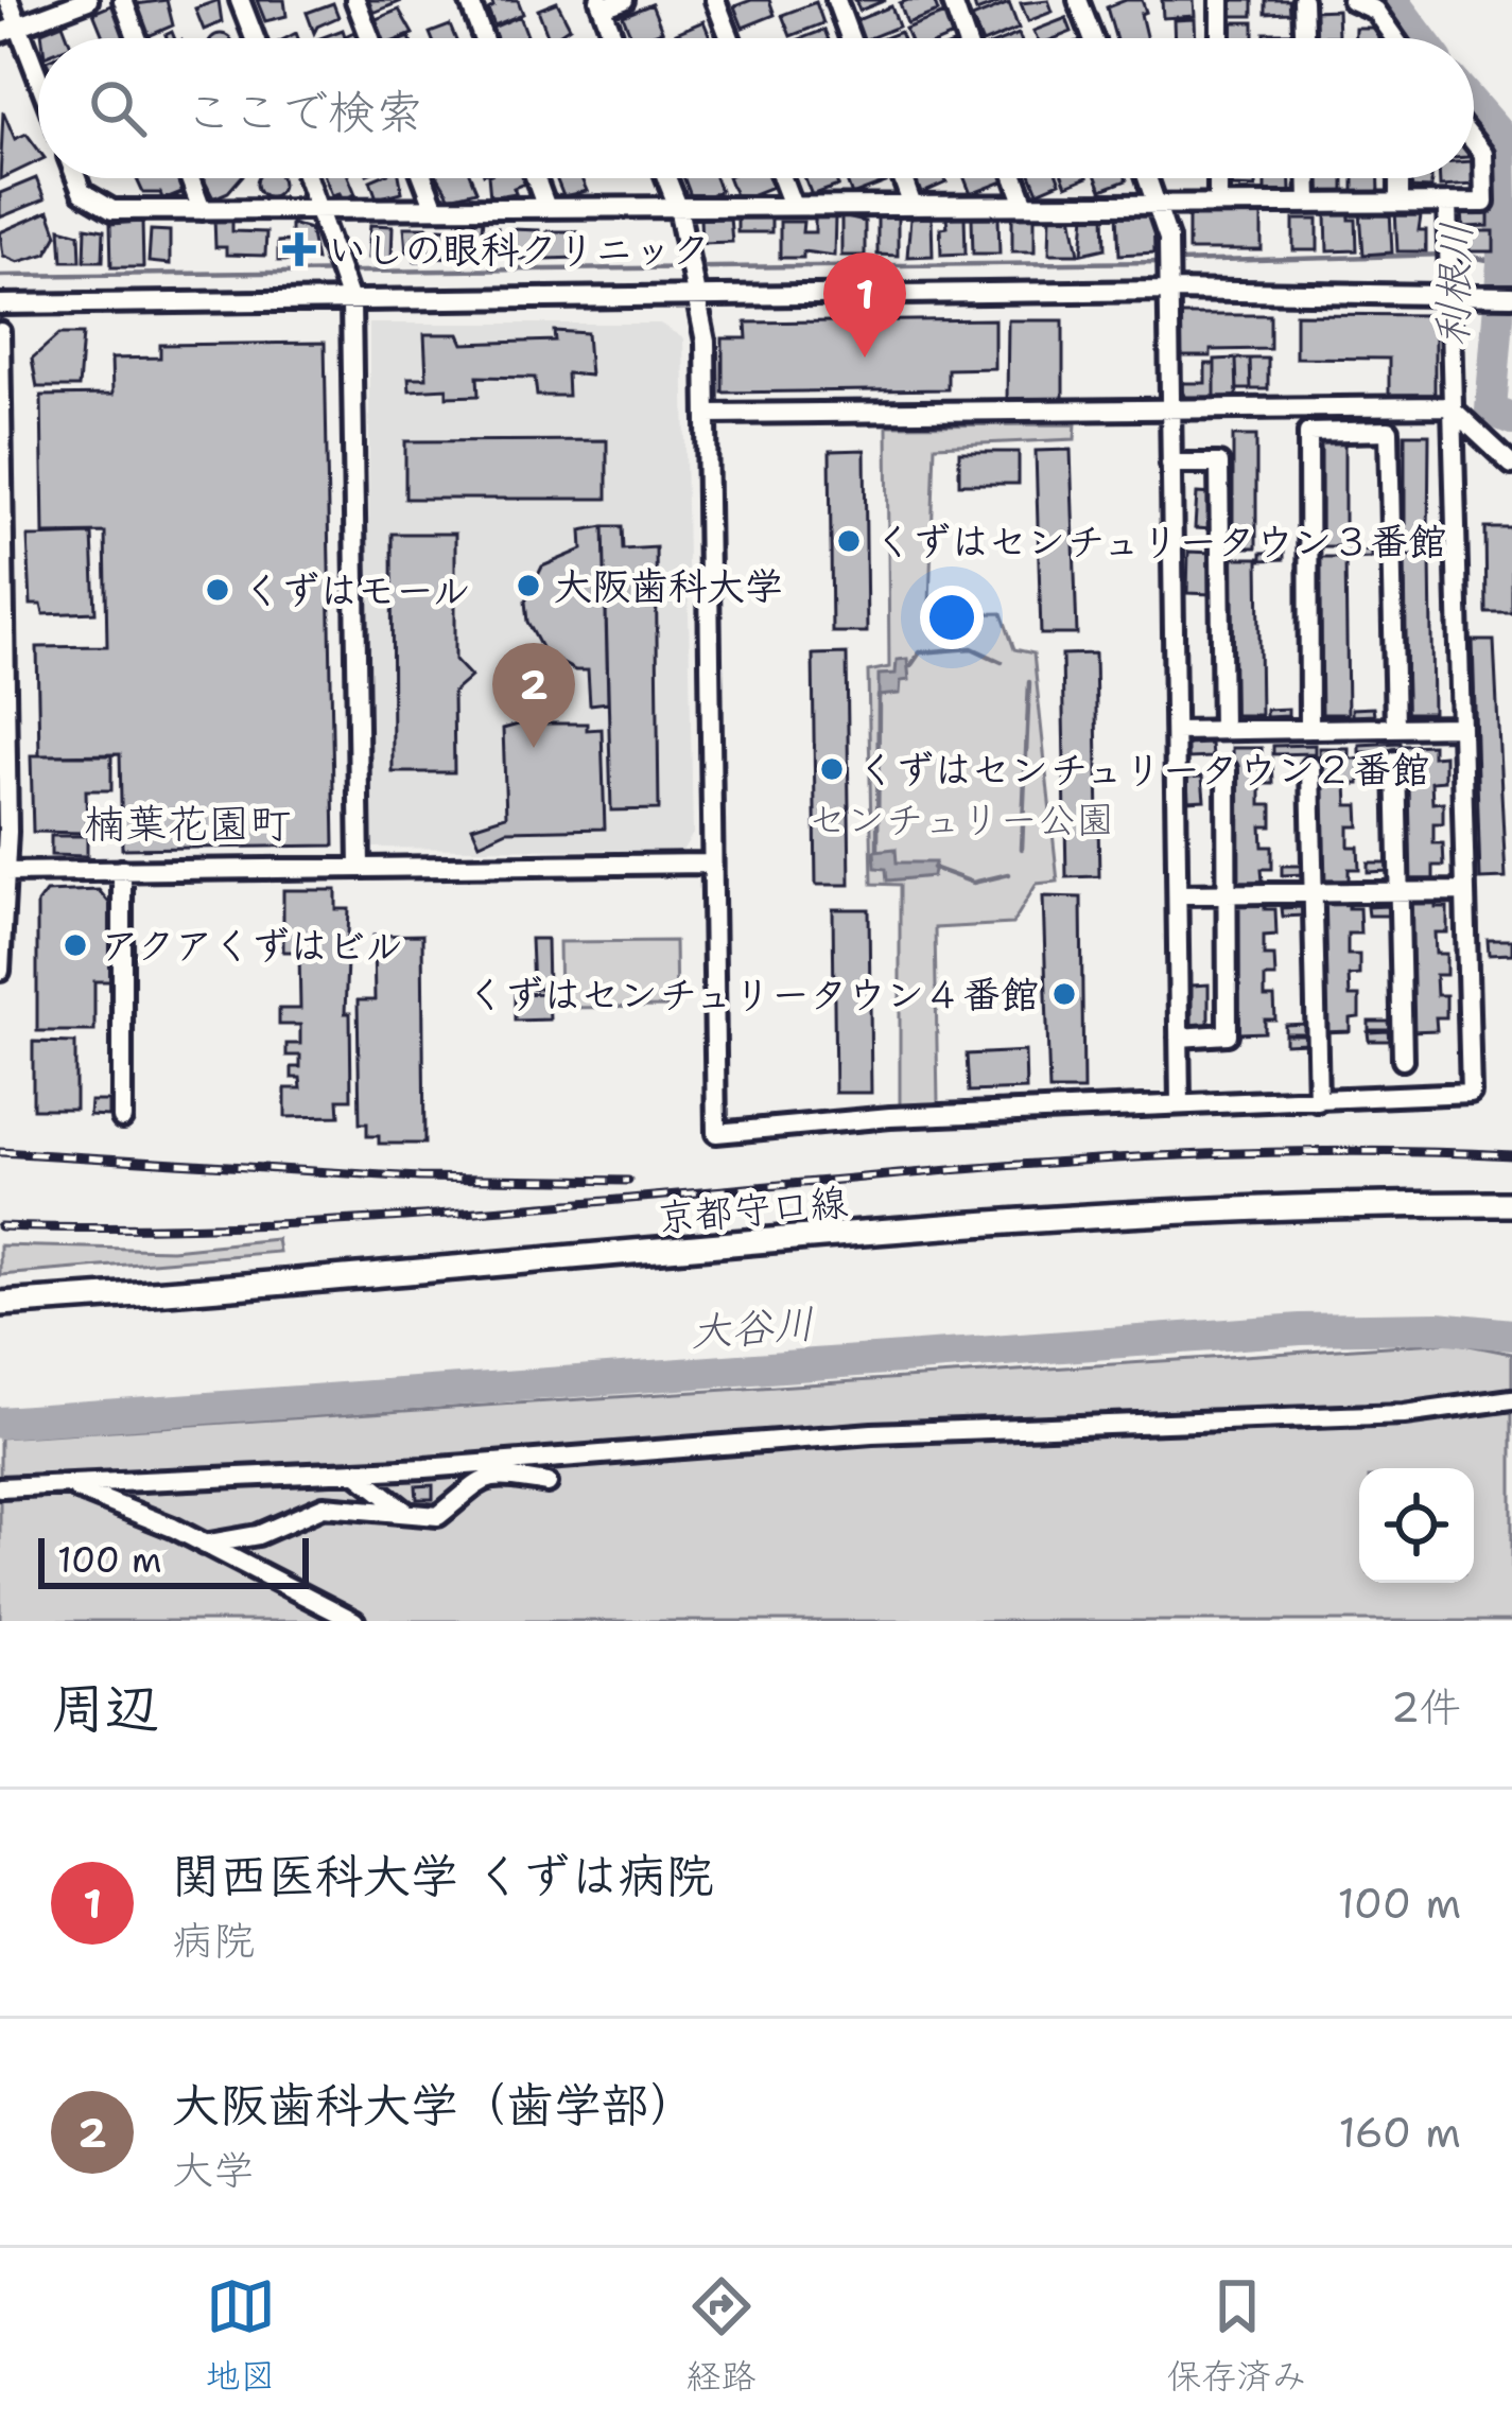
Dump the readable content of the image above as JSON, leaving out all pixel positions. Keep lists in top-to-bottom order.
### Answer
{
  "streets": {
    "main road": ["京都守口線"]
  },
  "districts": ["楠葉花園町"],
  "water": ["利根川", "大谷川"],
  "parks": ["センチュリー公園"],
  "places": {
    "health": ["いしの眼科クリニック"],
    "other": [
      "くずはセンチュリータウン３番館",
      "大阪歯科大学",
      "くずはモール",
      "くずはセンチュリータウン２番館",
      "アクアくずはビル",
      "くずはセンチュリータウン４番館"
    ]
  },
  "scale_bar": "100 m",
  "page": {
    "search": "ここで検索",
    "pins": ["1", "2"],
    "scale": "100 m",
    "heading": ["周辺", "2件"],
    "list": [
      {
        "mark": "1",
        "name": "関西医科大学 くずは病院",
        "note": "病院",
        "value": "100 m"
      },
      {
        "mark": "2",
        "name": "大阪歯科大学（歯学部）",
        "note": "大学",
        "value": "160 m"
      }
    ],
    "nav": ["地図", "経路", "保存済み"]
  }
}
